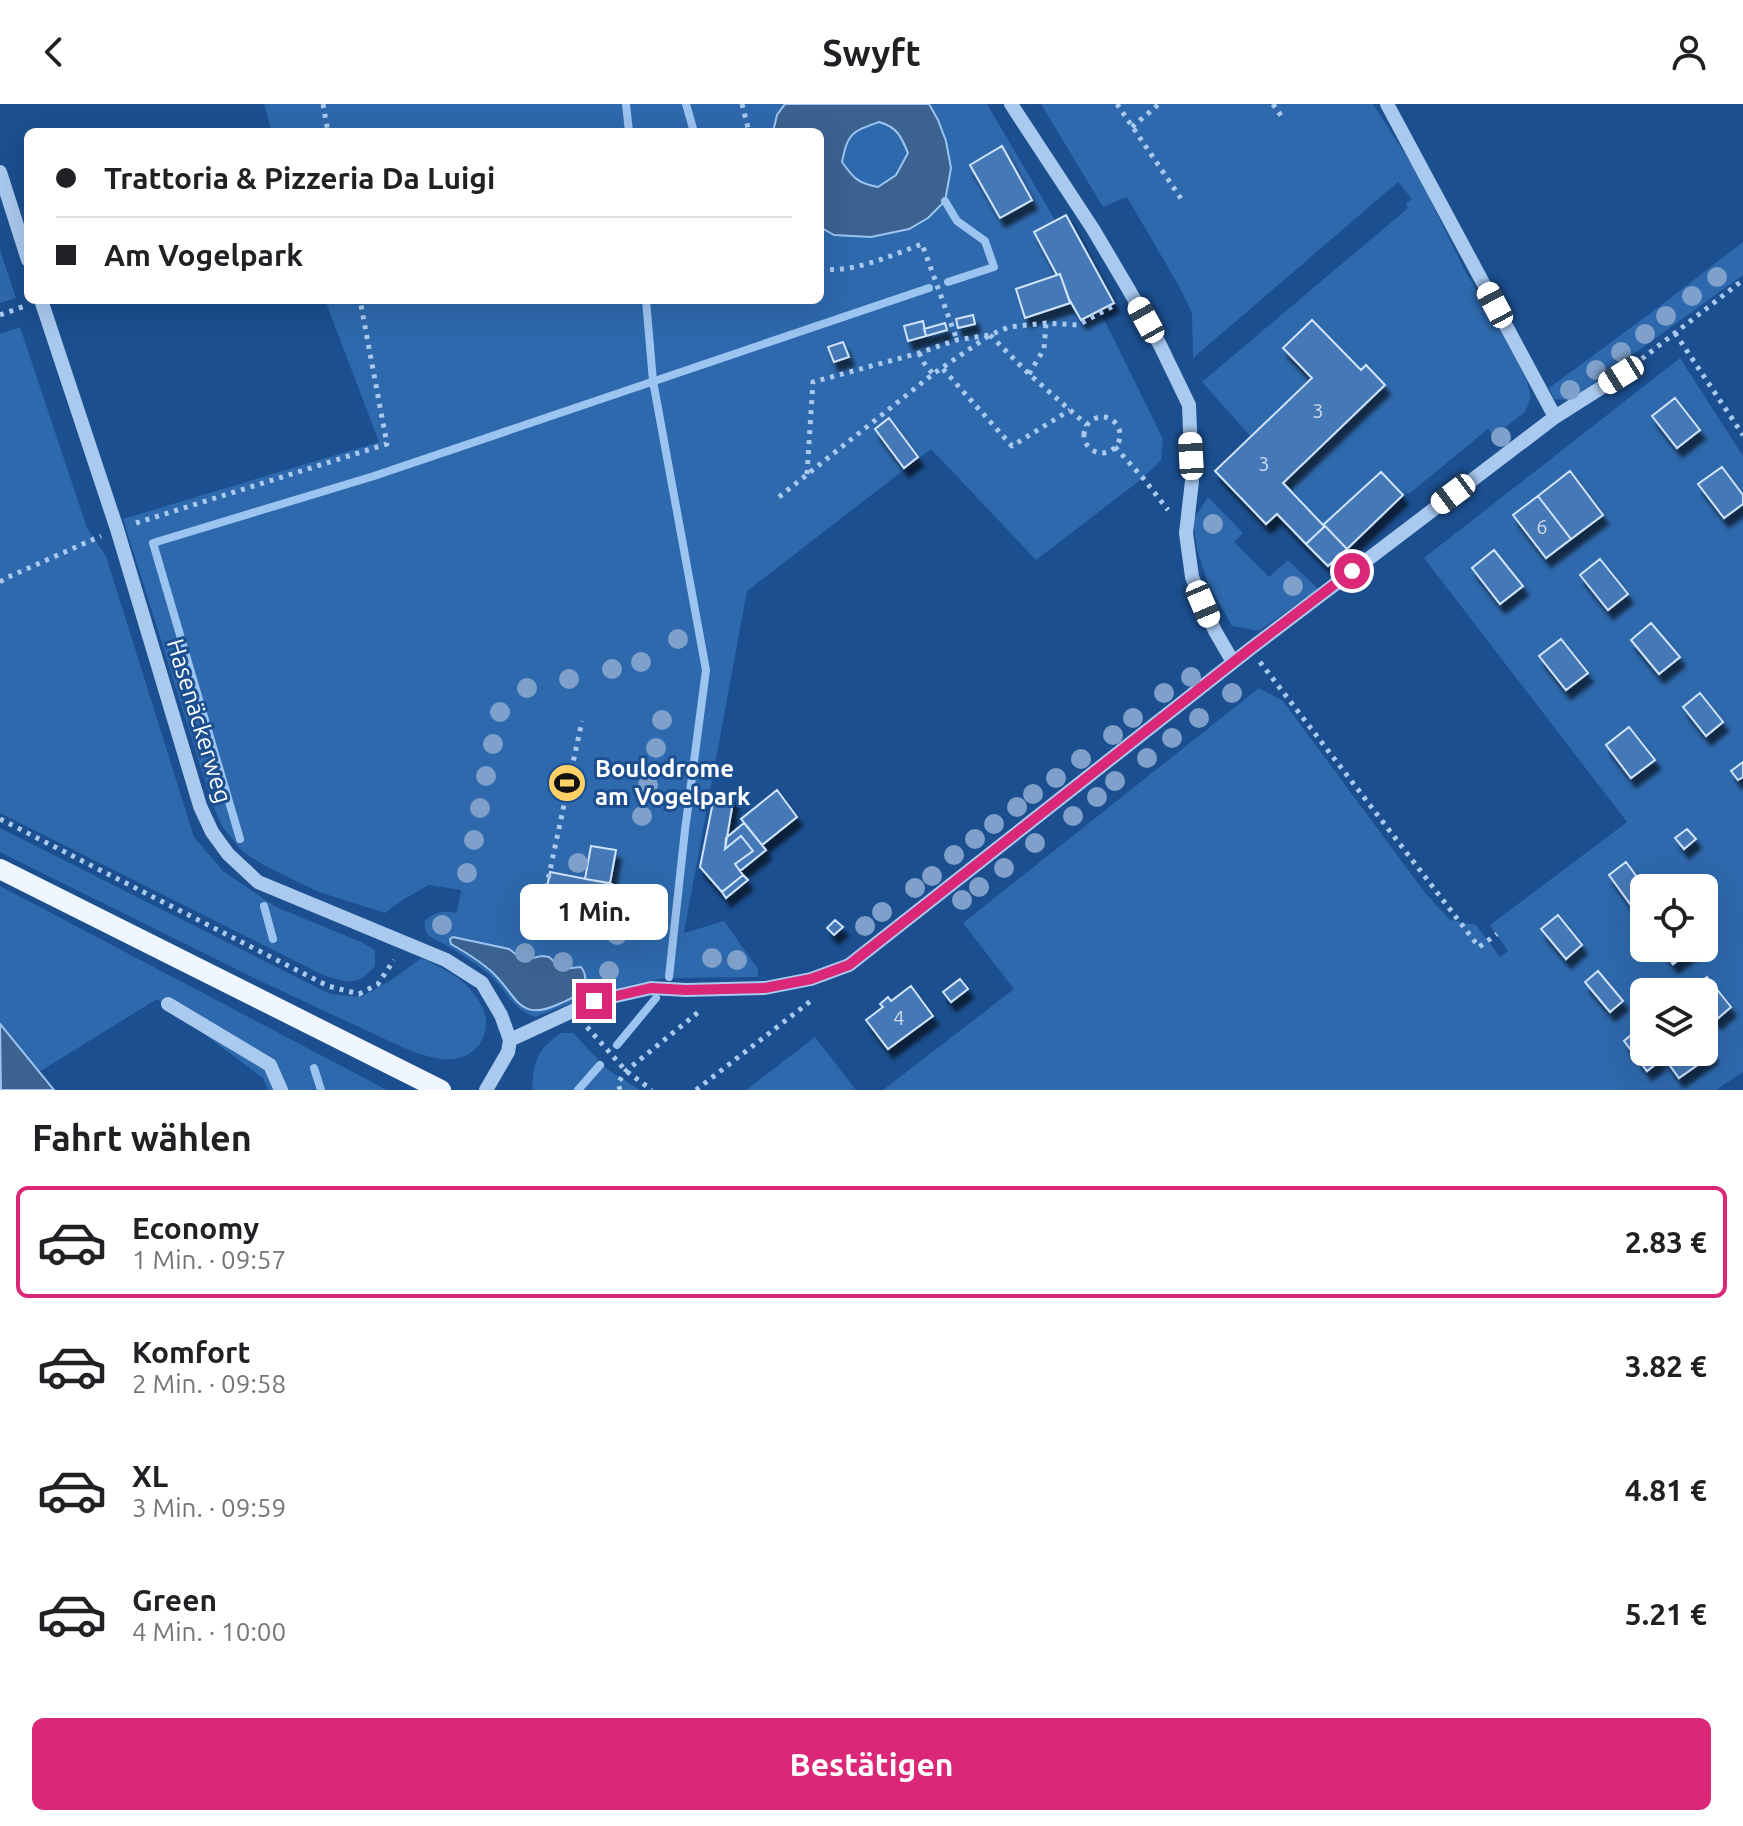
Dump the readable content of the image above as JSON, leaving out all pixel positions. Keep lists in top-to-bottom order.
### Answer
{
  "streets": {
    "street": ["Hasenäckerweg"]
  },
  "places": {
    "sports": ["Boulodrome am Vogelpark"]
  },
  "house_numbers": [
    "3",
    "3",
    "6",
    "4"
  ],
  "page": {
    "header": "Swyft",
    "banner": ["Trattoria & Pizzeria Da Luigi", "Am Vogelpark"],
    "bubble": "1 Min.",
    "heading": "Fahrt wählen",
    "list": [
      {
        "name": "Economy",
        "note": "1 Min. · 09:57",
        "value": "2.83 €"
      },
      {
        "name": "Komfort",
        "note": "2 Min. · 09:58",
        "value": "3.82 €"
      },
      {
        "name": "XL",
        "note": "3 Min. · 09:59",
        "value": "4.81 €"
      },
      {
        "name": "Green",
        "note": "4 Min. · 10:00",
        "value": "5.21 €"
      }
    ],
    "buttons": "Bestätigen"
  }
}
